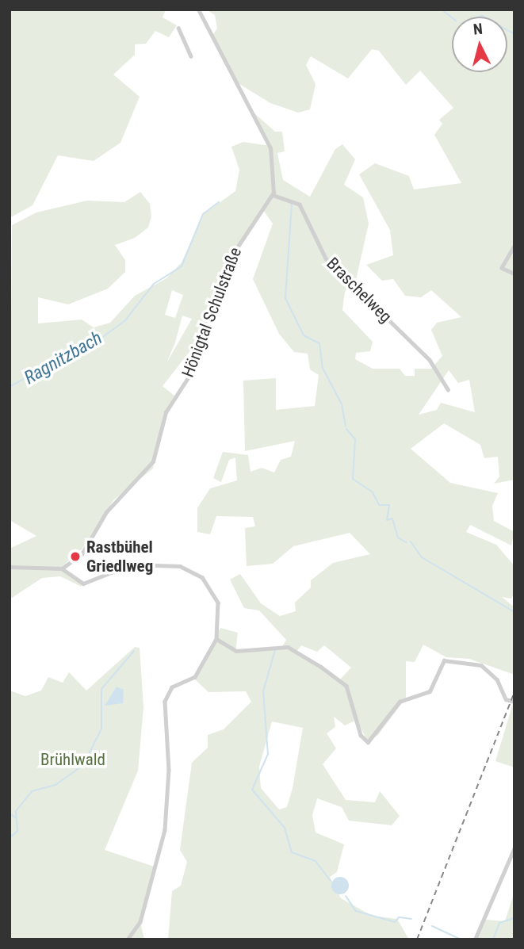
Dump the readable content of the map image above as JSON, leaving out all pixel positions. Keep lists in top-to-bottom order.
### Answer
{
  "streets": {
    "street": ["Braschelweg", "Hönigtal Schulstraße"]
  },
  "crossings": [
    ["Braschelweg", "Hönigtal Schulstraße"]
  ],
  "water": ["Ragnitzbach"],
  "parks": ["Brühlwald"],
  "places": ["Rastbühel Griedlweg"],
  "north": "top"
}
